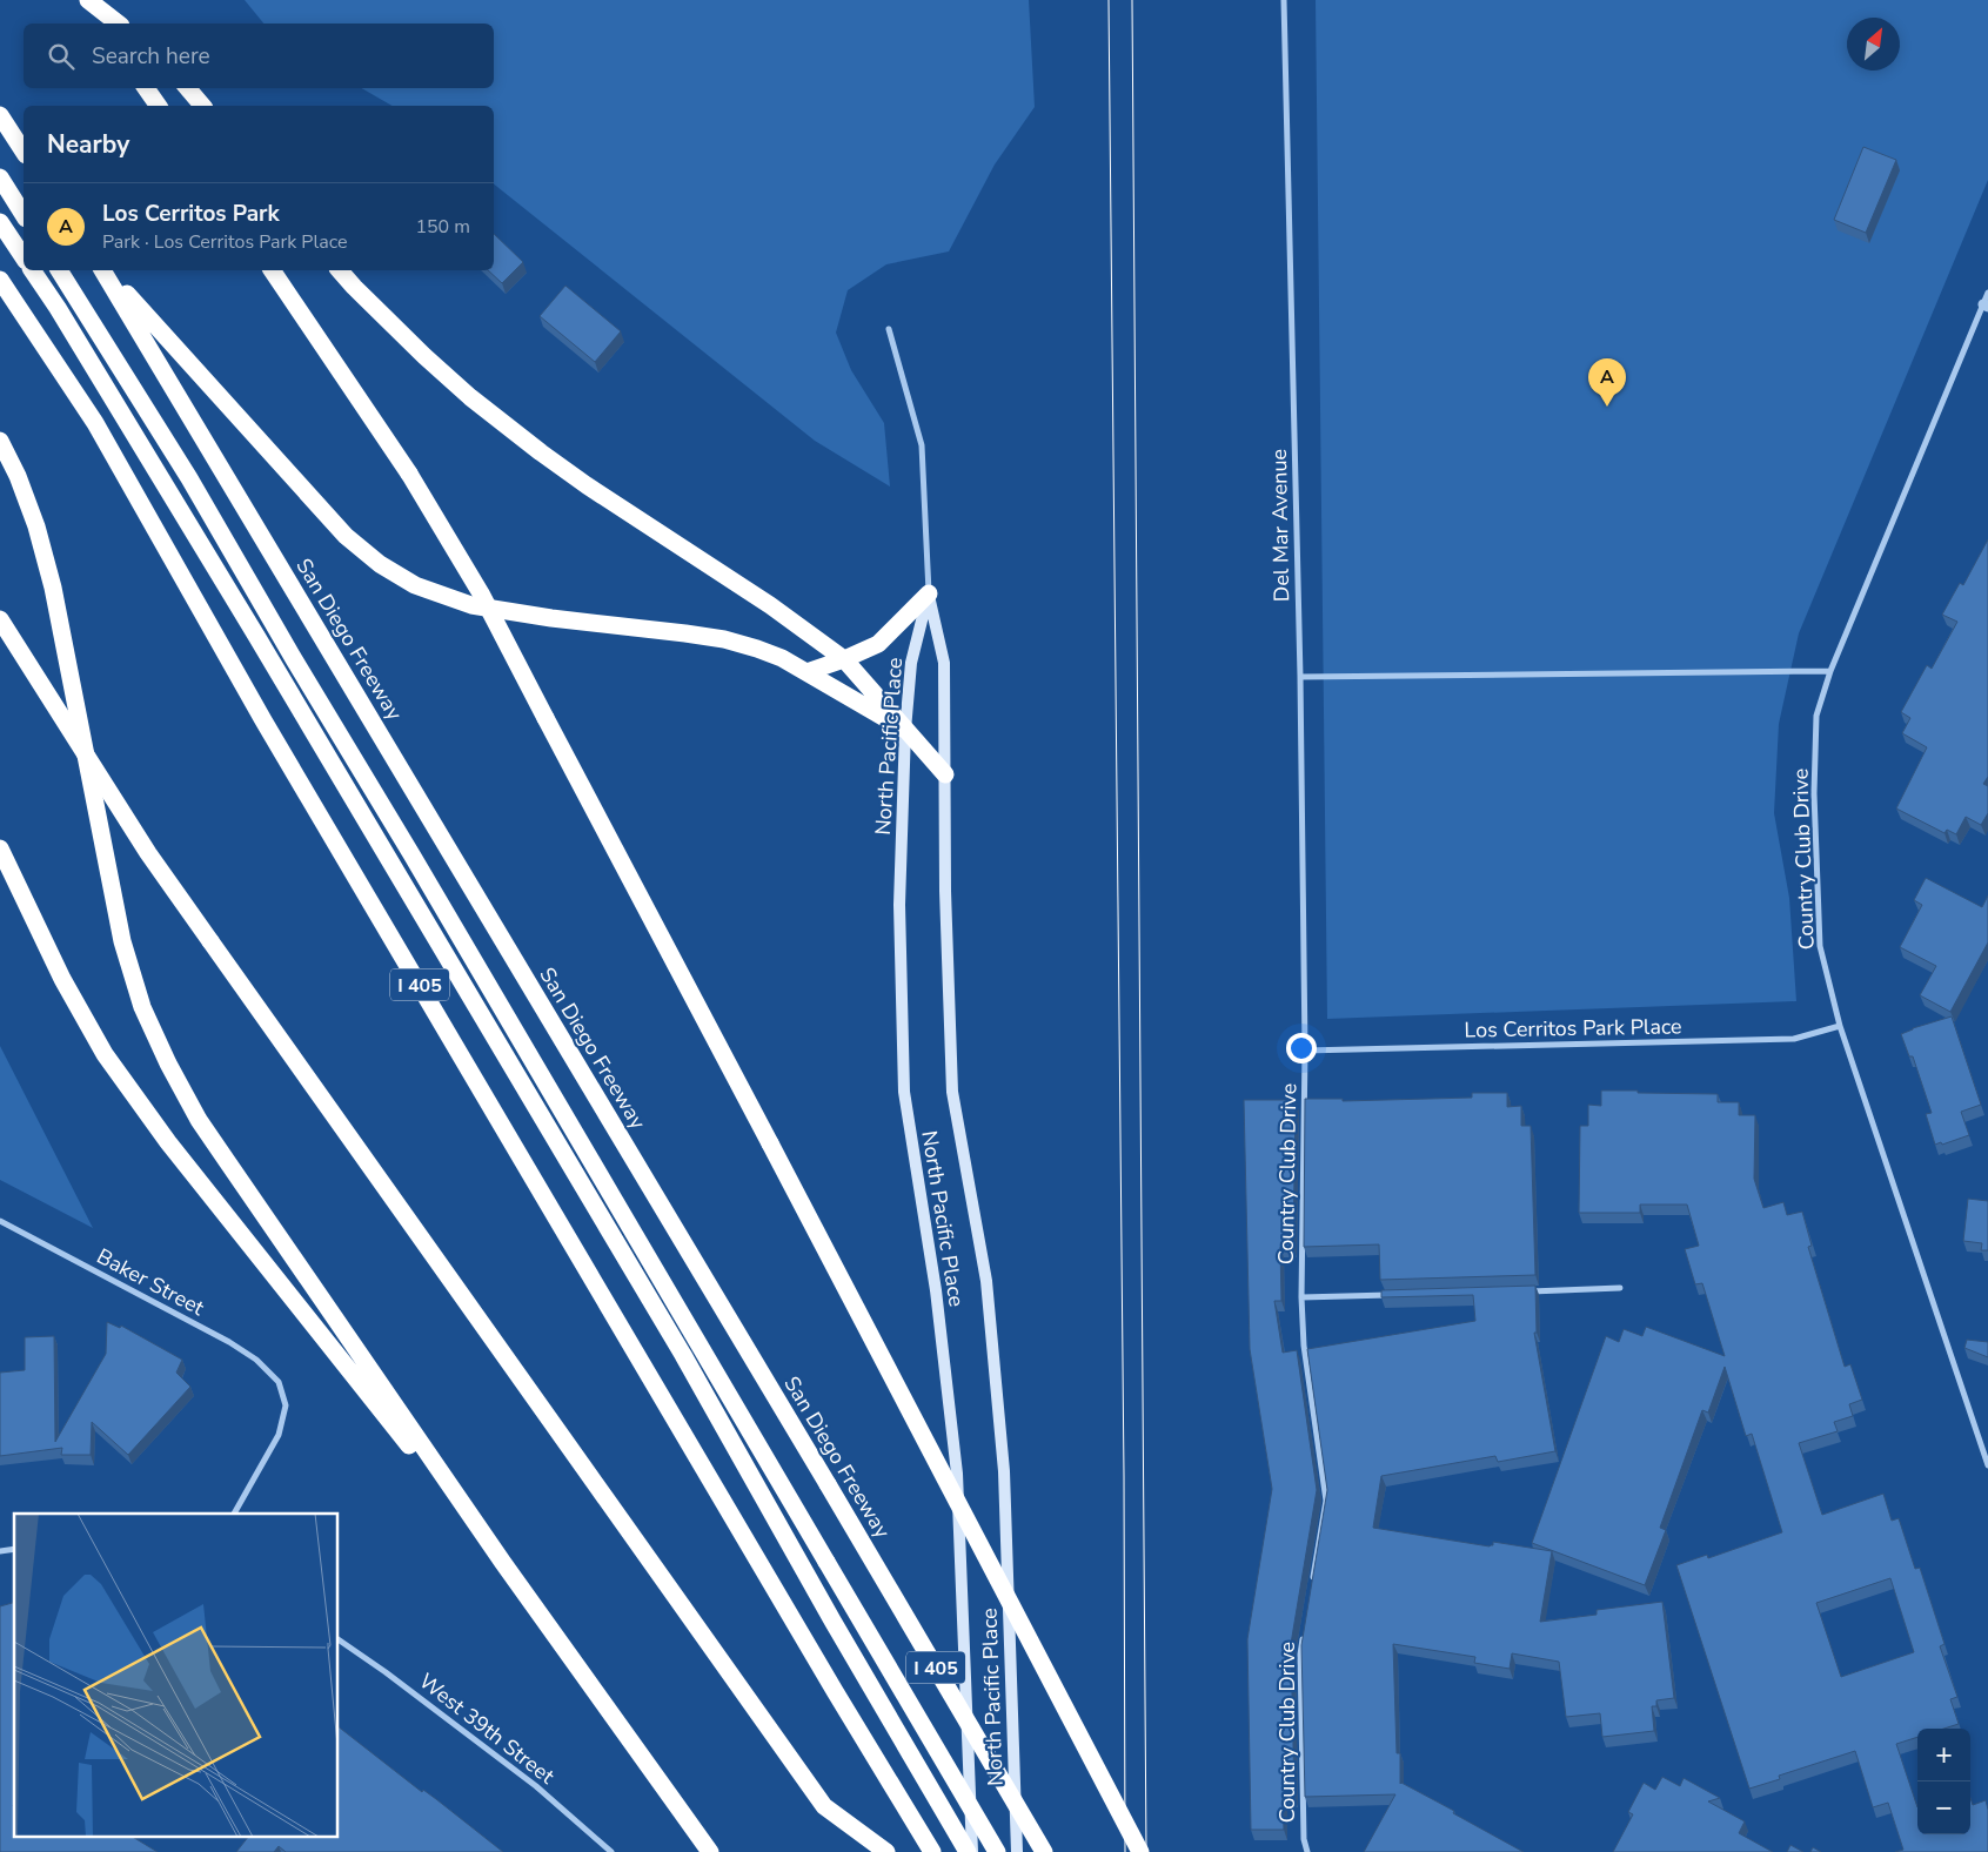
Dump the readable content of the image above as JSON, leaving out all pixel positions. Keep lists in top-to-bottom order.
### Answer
{
  "streets": {
    "highway": ["San Diego Freeway", "I 405"],
    "main road": ["North Pacific Place"],
    "street": [
      "Del Mar Avenue",
      "Country Club Drive",
      "Los Cerritos Park Place",
      "Baker Street",
      "West 39th Street"
    ]
  },
  "crossings": [
    ["Del Mar Avenue", "Country Club Drive"],
    ["Del Mar Avenue", "Los Cerritos Park Place"],
    ["Country Club Drive", "Los Cerritos Park Place"]
  ],
  "north": "top right",
  "page": {
    "search": "Search here",
    "heading": "Nearby",
    "list": [
      {
        "mark": "A",
        "name": "Los Cerritos Park",
        "note": "Park · Los Cerritos Park Place",
        "value": "150 m"
      }
    ],
    "pins": "A",
    "map_buttons": ["+", "−"]
  }
}
